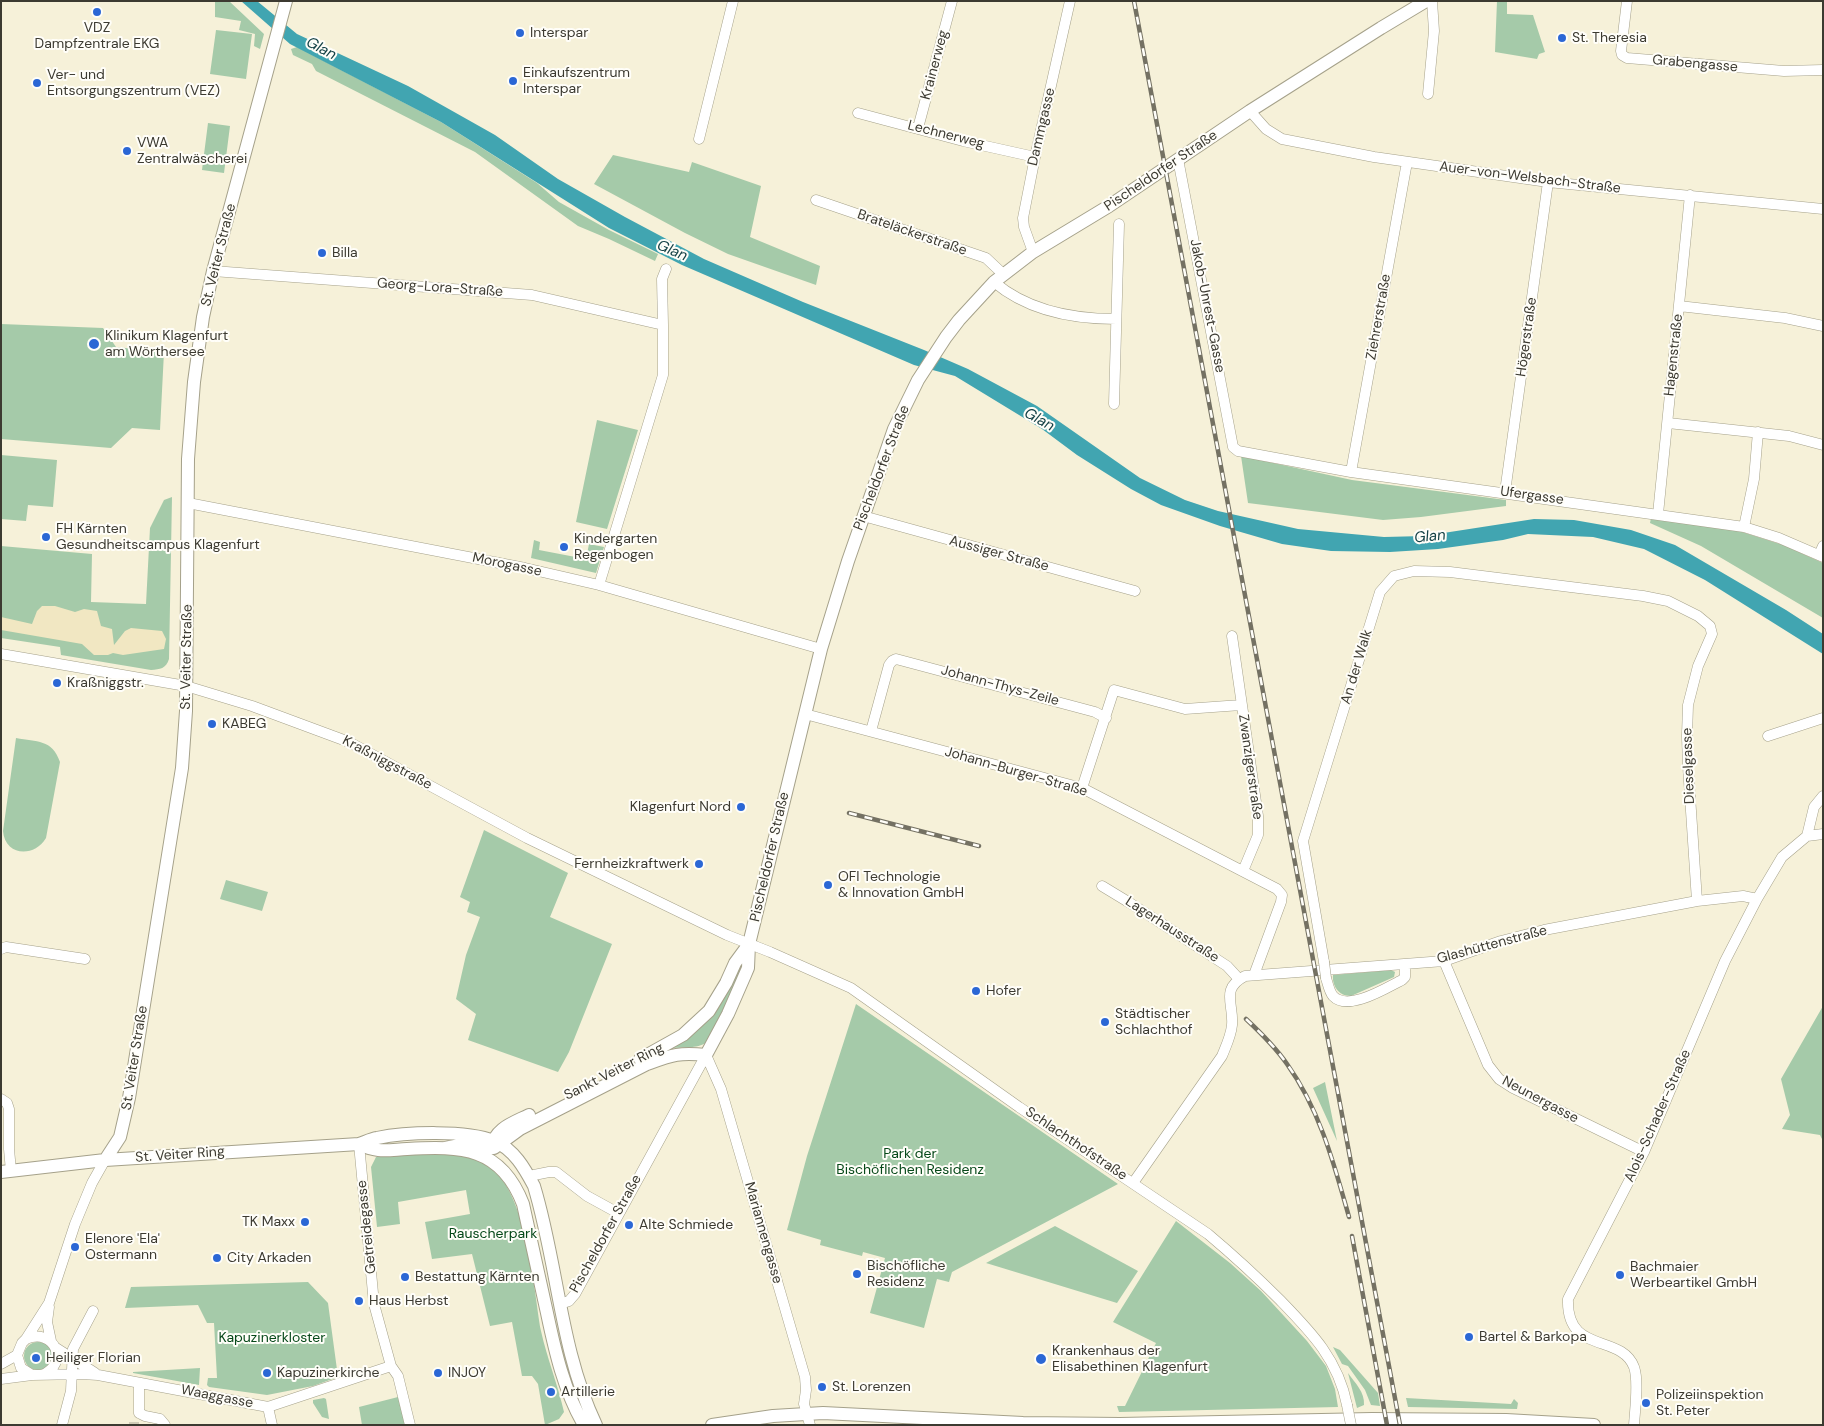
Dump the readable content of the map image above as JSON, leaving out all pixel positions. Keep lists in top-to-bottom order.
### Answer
{
  "streets": {
    "main road": [
      "Pischeldorfer Straße",
      "St. Veiter Straße",
      "Sankt Veiter Ring",
      "St. Veiter Ring"
    ],
    "street": [
      "Grabengasse",
      "Krainerweg",
      "Dammgasse",
      "Lechnerweg",
      "Auer-von-Welsbach-Straße",
      "Brateläckerstraße",
      "Georg-Lora-Straße",
      "Jakob-Unrest-Gasse",
      "Ziehrerstraße",
      "Högerstraße",
      "Hagenstraße",
      "Ufergasse",
      "Aussiger Straße",
      "Morogasse",
      "An der Walk",
      "Johann-Thys-Zeile",
      "Kraßniggstraße",
      "Dieselgasse",
      "Zwanzigerstraße",
      "Johann-Burger-Straße",
      "Lagerhausstraße",
      "Glashüttenstraße",
      "Neunergasse",
      "Alois-Schader-Straße",
      "Schlachthofstraße",
      "Getreidegasse",
      "Mariannengasse",
      "Waaggasse"
    ]
  },
  "crossings": [
    ["Krainerweg", "Lechnerweg"],
    ["Dammgasse", "Lechnerweg"],
    ["Dammgasse", "Pischeldorfer Straße"],
    ["Pischeldorfer Straße", "Auer-von-Welsbach-Straße"],
    ["Pischeldorfer Straße", "Brateläckerstraße"],
    ["Pischeldorfer Straße", "Jakob-Unrest-Gasse"],
    ["Pischeldorfer Straße", "Aussiger Straße"],
    ["Pischeldorfer Straße", "Morogasse"],
    ["Pischeldorfer Straße", "Kraßniggstraße"],
    ["Pischeldorfer Straße", "Johann-Burger-Straße"],
    ["Pischeldorfer Straße", "Sankt Veiter Ring"],
    ["Pischeldorfer Straße", "Schlachthofstraße"],
    ["Pischeldorfer Straße", "Mariannengasse"],
    ["Auer-von-Welsbach-Straße", "Ziehrerstraße"],
    ["Auer-von-Welsbach-Straße", "Högerstraße"],
    ["Auer-von-Welsbach-Straße", "Hagenstraße"],
    ["St. Veiter Straße", "Georg-Lora-Straße"],
    ["St. Veiter Straße", "Morogasse"],
    ["St. Veiter Straße", "Kraßniggstraße"],
    ["St. Veiter Straße", "St. Veiter Ring"],
    ["Jakob-Unrest-Gasse", "Ufergasse"],
    ["Ziehrerstraße", "Ufergasse"],
    ["Högerstraße", "Ufergasse"],
    ["Hagenstraße", "Ufergasse"],
    ["An der Walk", "Dieselgasse"],
    ["An der Walk", "Glashüttenstraße"],
    ["Johann-Thys-Zeile", "Johann-Burger-Straße"],
    ["Kraßniggstraße", "Schlachthofstraße"],
    ["Dieselgasse", "Glashüttenstraße"],
    ["Zwanzigerstraße", "Johann-Burger-Straße"],
    ["Glashüttenstraße", "Neunergasse"],
    ["Glashüttenstraße", "Alois-Schader-Straße"],
    ["Sankt Veiter Ring", "St. Veiter Ring"],
    ["Sankt Veiter Ring", "Mariannengasse"],
    ["Neunergasse", "Alois-Schader-Straße"],
    ["St. Veiter Ring", "Getreidegasse"],
    ["Getreidegasse", "Waaggasse"]
  ],
  "water": ["Glan"],
  "parks": ["Park der Bischöflichen Residenz", "Rauscherpark", "Kapuzinerkloster"],
  "places": [
    "VDZ Dampfzentrale EKG",
    "Interspar",
    "St. Theresia",
    "Einkaufszentrum Interspar",
    "Ver- und Entsorgungszentrum (VEZ)",
    "VWA Zentralwäscherei",
    "Billa",
    "Klinikum Klagenfurt am Wörthersee",
    "FH Kärnten Gesundheitscampus Klagenfurt",
    "Kindergarten Regenbogen",
    "Kraßniggstr.",
    "KABEG",
    "Klagenfurt Nord",
    "Fernheizkraftwerk",
    "OFI Technologie & Innovation GmbH",
    "Hofer",
    "Städtischer Schlachthof",
    "TK Maxx",
    "Alte Schmiede",
    "Elenore 'Ela' Ostermann",
    "City Arkaden",
    "Bischöfliche Residenz",
    "Bachmaier Werbeartikel GmbH",
    "Bestattung Kärnten",
    "Haus Herbst",
    "Bartel & Barkopa",
    "Heiliger Florian",
    "Krankenhaus der Elisabethinen Klagenfurt",
    "Kapuzinerkirche",
    "INJOY",
    "St. Lorenzen",
    "Artillerie",
    "Polizeiinspektion St. Peter"
  ]
}
